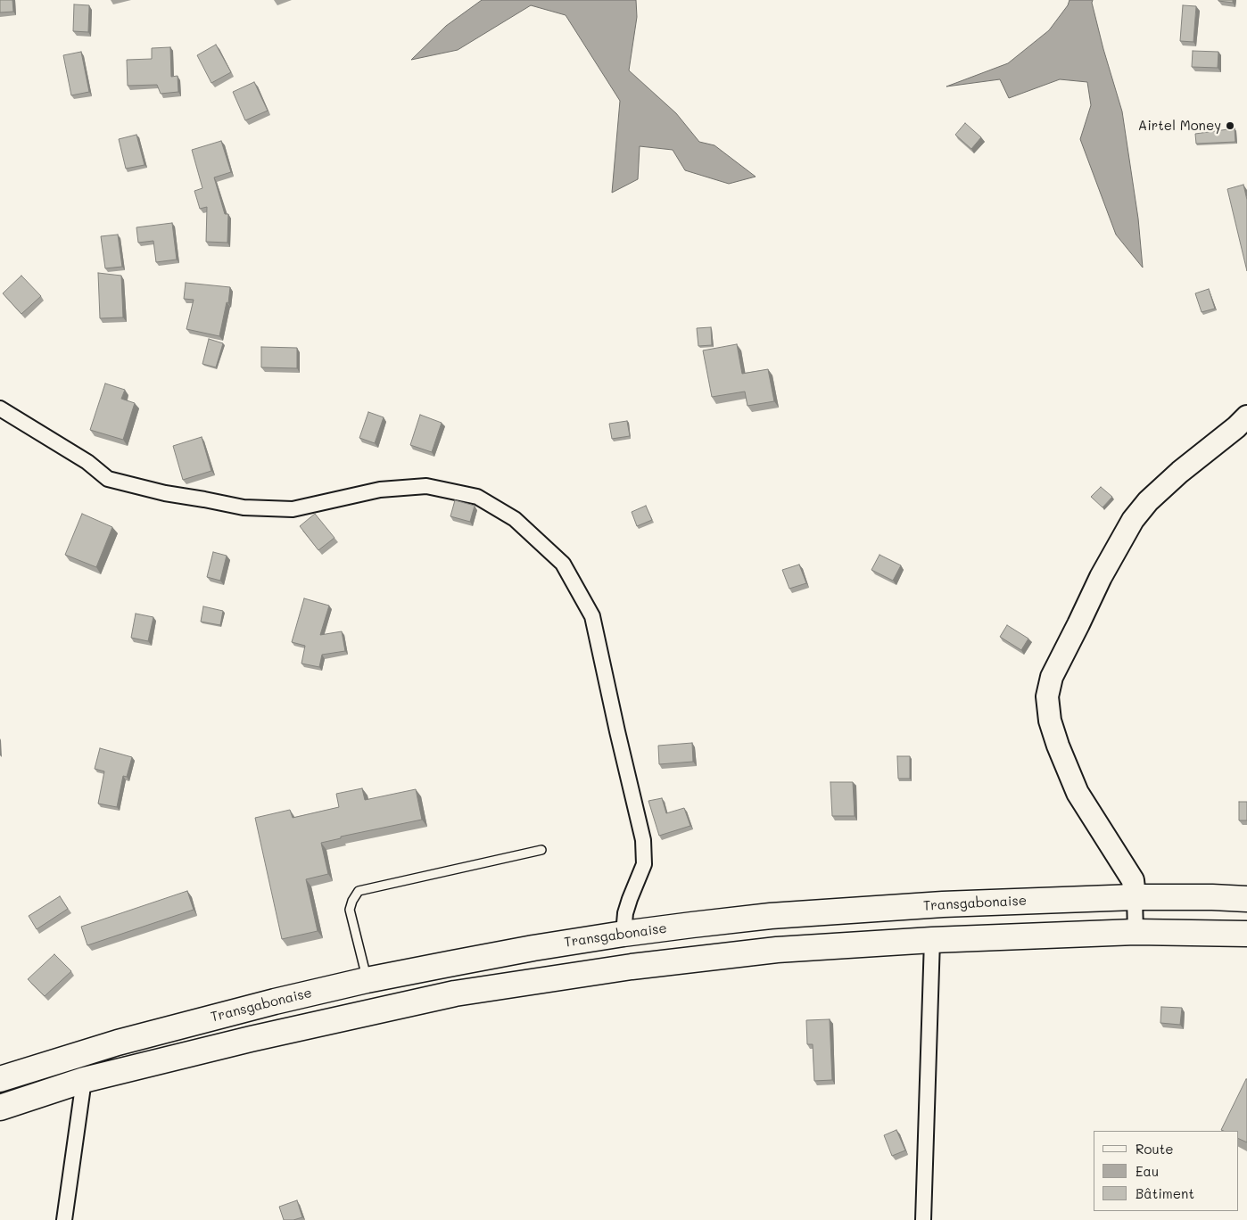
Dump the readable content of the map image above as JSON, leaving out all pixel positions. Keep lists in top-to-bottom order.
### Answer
{
  "streets": {
    "highway": ["Transgabonaise"]
  },
  "places": ["Airtel Money"],
  "legend": ["Route", "Eau", "Bâtiment"]
}
